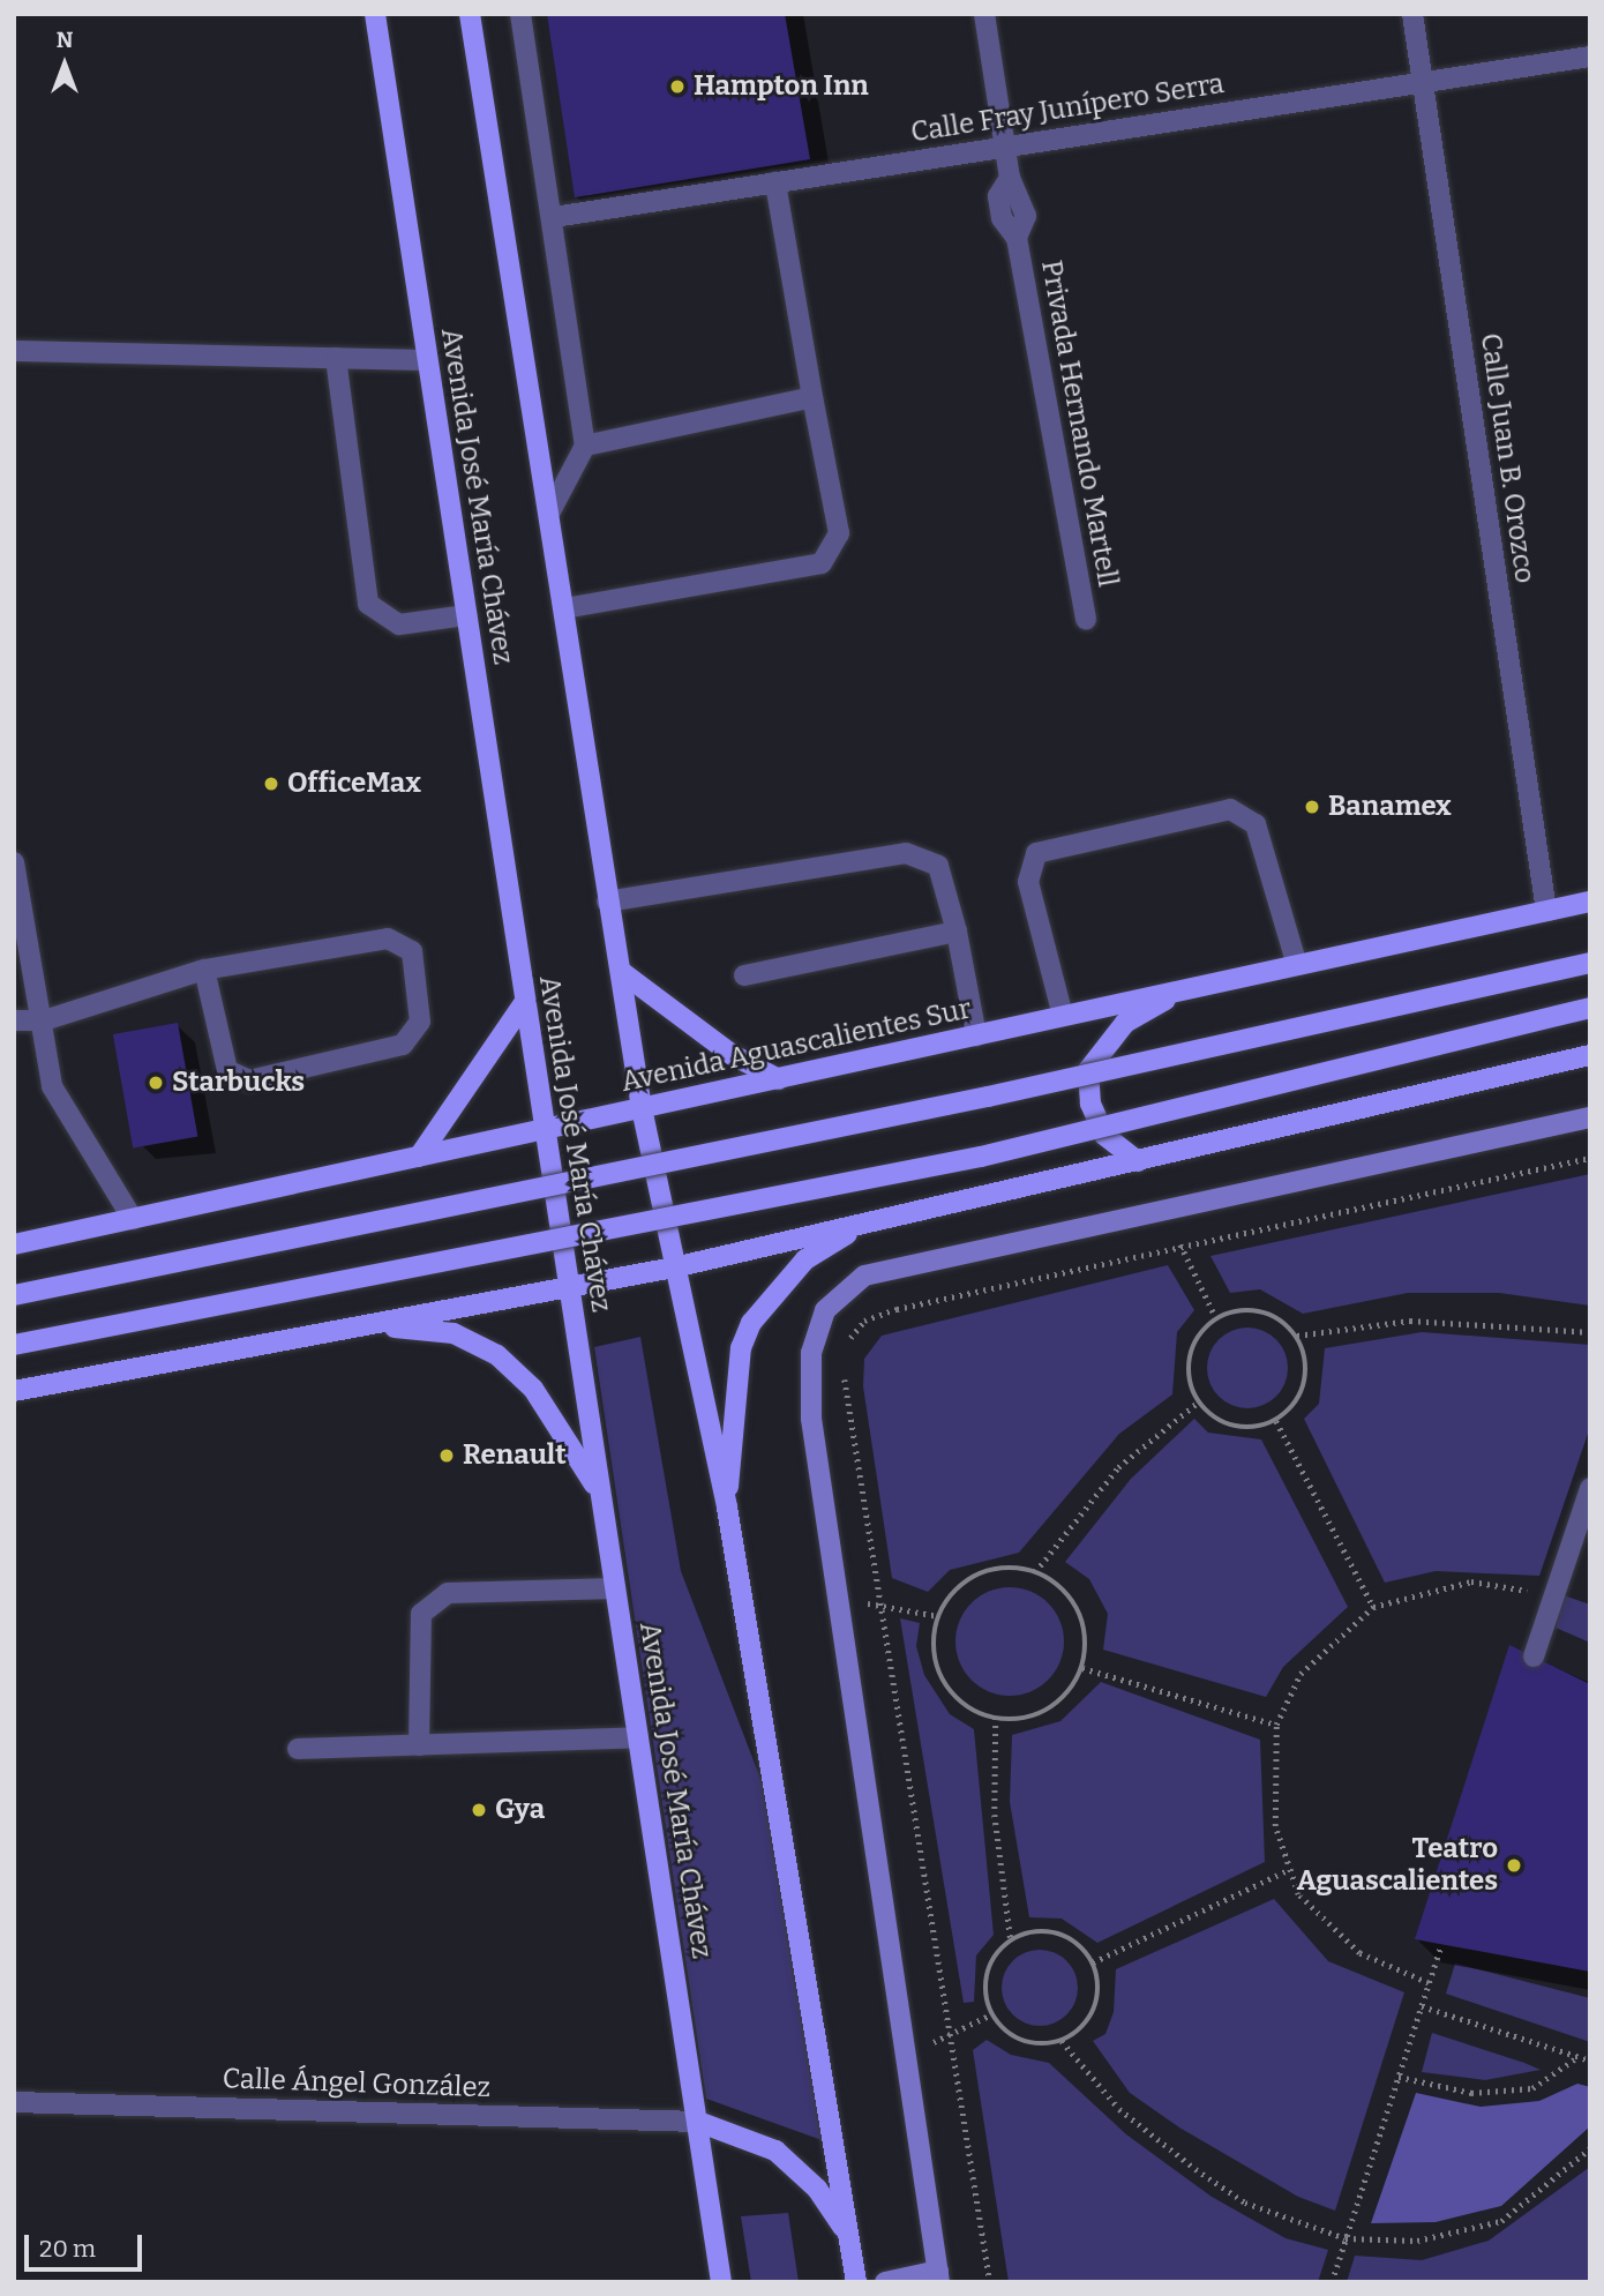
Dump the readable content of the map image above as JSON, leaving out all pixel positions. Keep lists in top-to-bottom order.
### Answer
{
  "streets": {
    "main road": ["Avenida José María Chávez", "Avenida Aguascalientes Sur"],
    "street": [
      "Calle Fray Junípero Serra",
      "Privada Hernando Martell",
      "Calle Juan B. Orozco",
      "Calle Ángel González"
    ]
  },
  "crossings": [
    ["Calle Fray Junípero Serra", "Privada Hernando Martell"],
    ["Calle Fray Junípero Serra", "Calle Juan B. Orozco"],
    ["Calle Juan B. Orozco", "Avenida Aguascalientes Sur"],
    ["Avenida José María Chávez", "Avenida Aguascalientes Sur"],
    ["Avenida José María Chávez", "Calle Ángel González"]
  ],
  "places": [
    "Hampton Inn",
    "OfficeMax",
    "Banamex",
    "Starbucks",
    "Renault",
    "Gya",
    "Teatro Aguascalientes"
  ],
  "scale_bar": "20 m",
  "north": "top"
}
